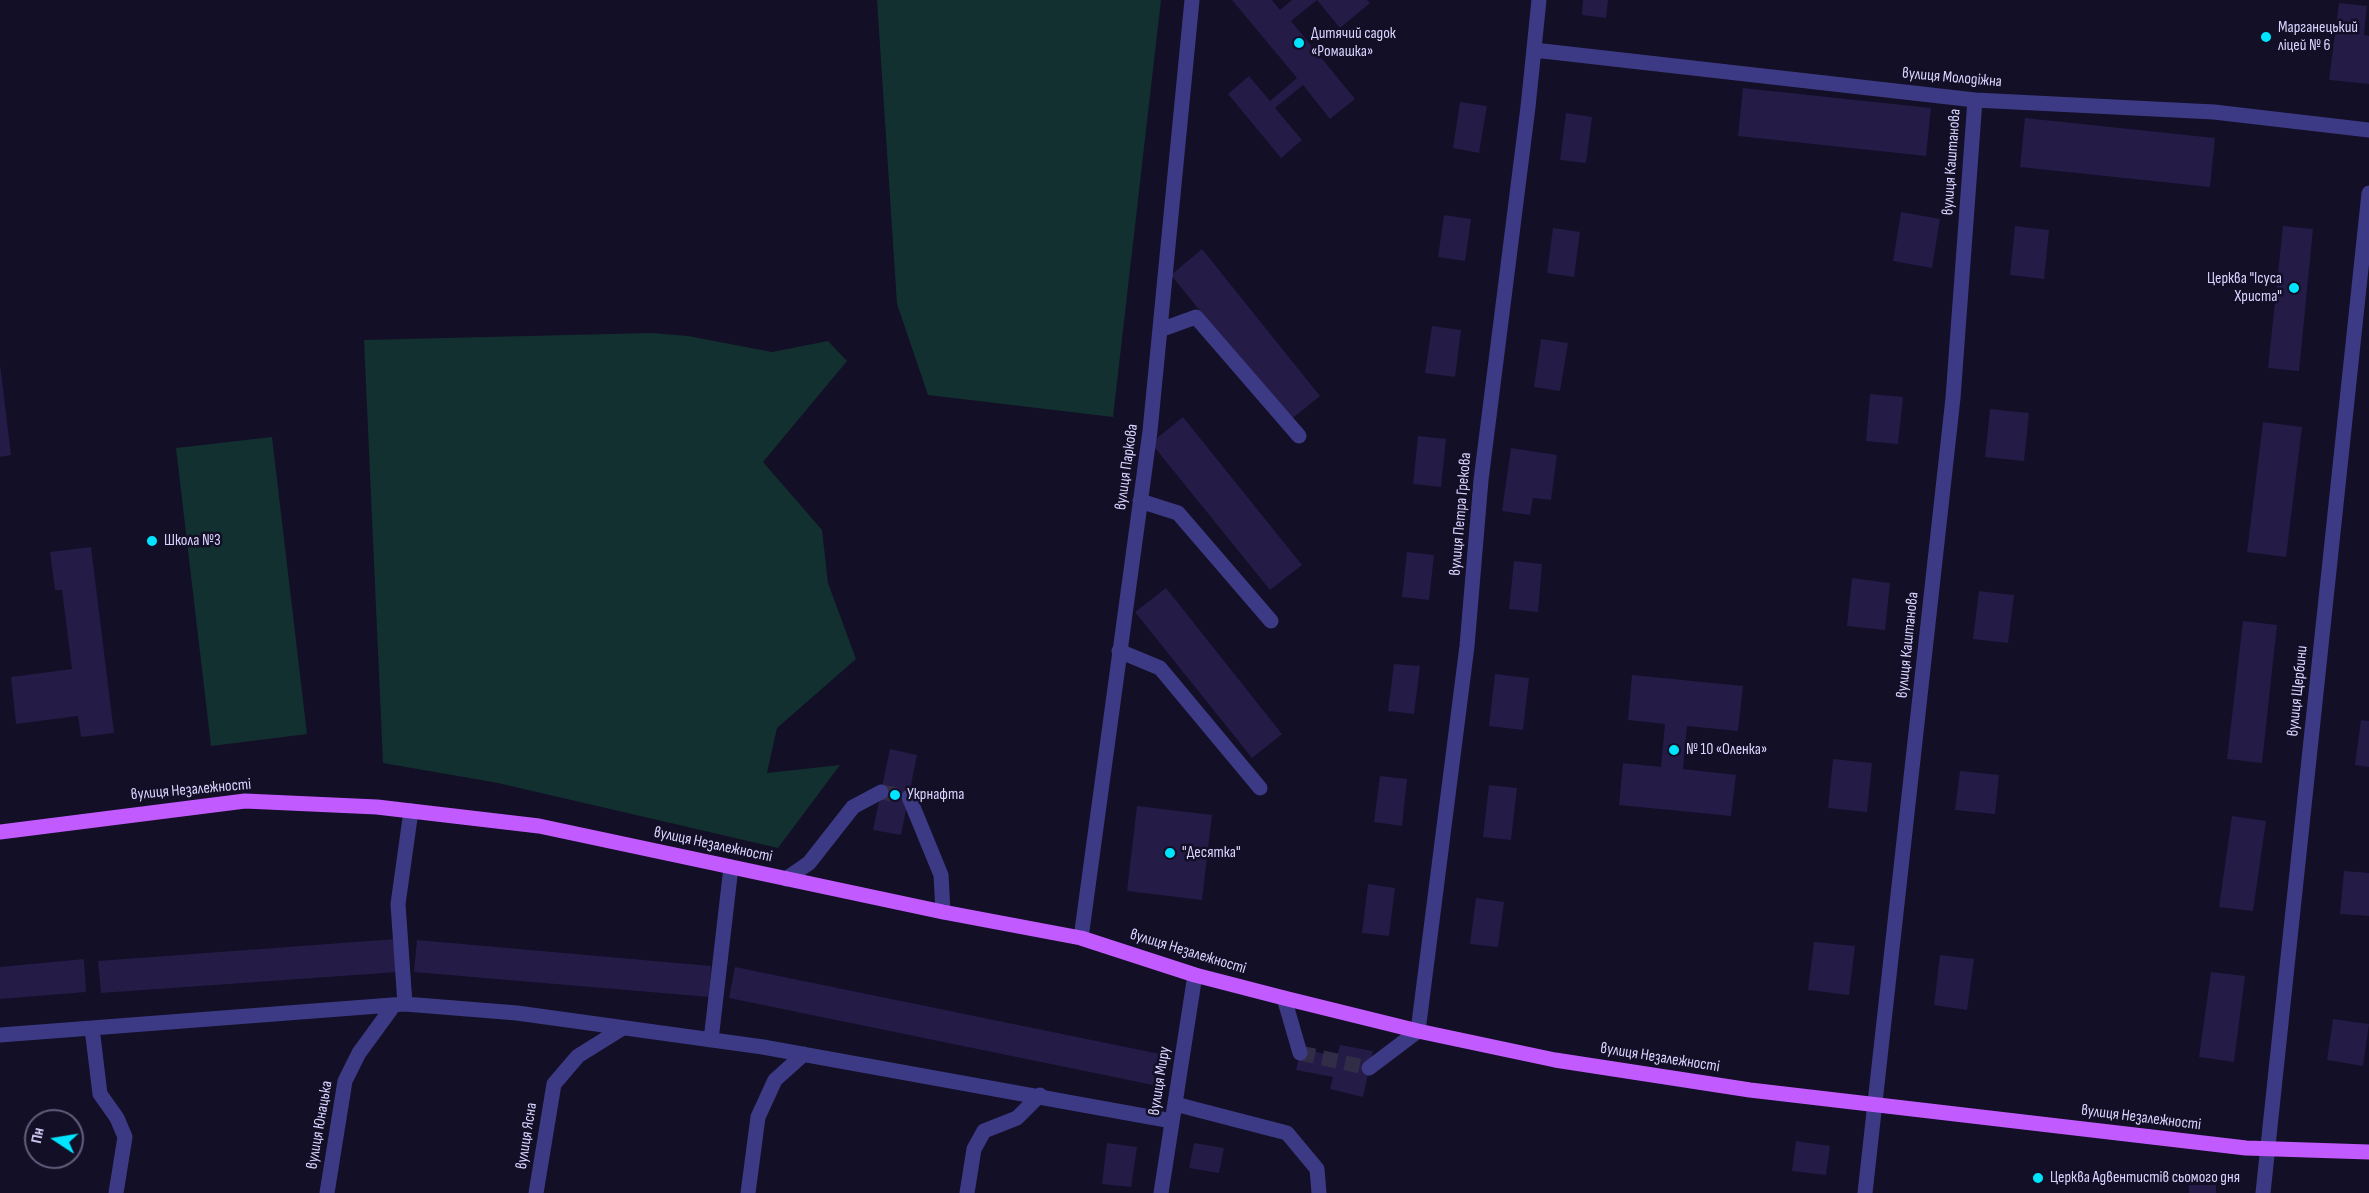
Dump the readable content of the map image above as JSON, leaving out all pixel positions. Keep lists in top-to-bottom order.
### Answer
{
  "streets": {
    "main road": ["вулиця Незалежності"],
    "street": [
      "вулиця Молодіжна",
      "вулиця Каштанова",
      "вулиця Паркова",
      "вулиця Петра Грекова",
      "вулиця Щербини",
      "вулиця Миру",
      "вулиця Юнацька",
      "вулиця Ясна"
    ]
  },
  "crossings": [
    ["вулиця Молодіжна", "вулиця Каштанова"],
    ["вулиця Молодіжна", "вулиця Петра Грекова"],
    ["вулиця Каштанова", "вулиця Незалежності"],
    ["вулиця Паркова", "вулиця Незалежності"],
    ["вулиця Петра Грекова", "вулиця Незалежності"],
    ["вулиця Щербини", "вулиця Незалежності"],
    ["вулиця Незалежності", "вулиця Миру"]
  ],
  "places": [
    "Марганецький ліцей № 6",
    "Дитячий садок «Ромашка»",
    "Церква \"Ісуса Христа\"",
    "Школа №3",
    "№ 10 «Оленка»",
    "Укрнафта",
    "\"Десятка\"",
    "Церква Адвентистів сьомого дня"
  ],
  "north": "left"
}
